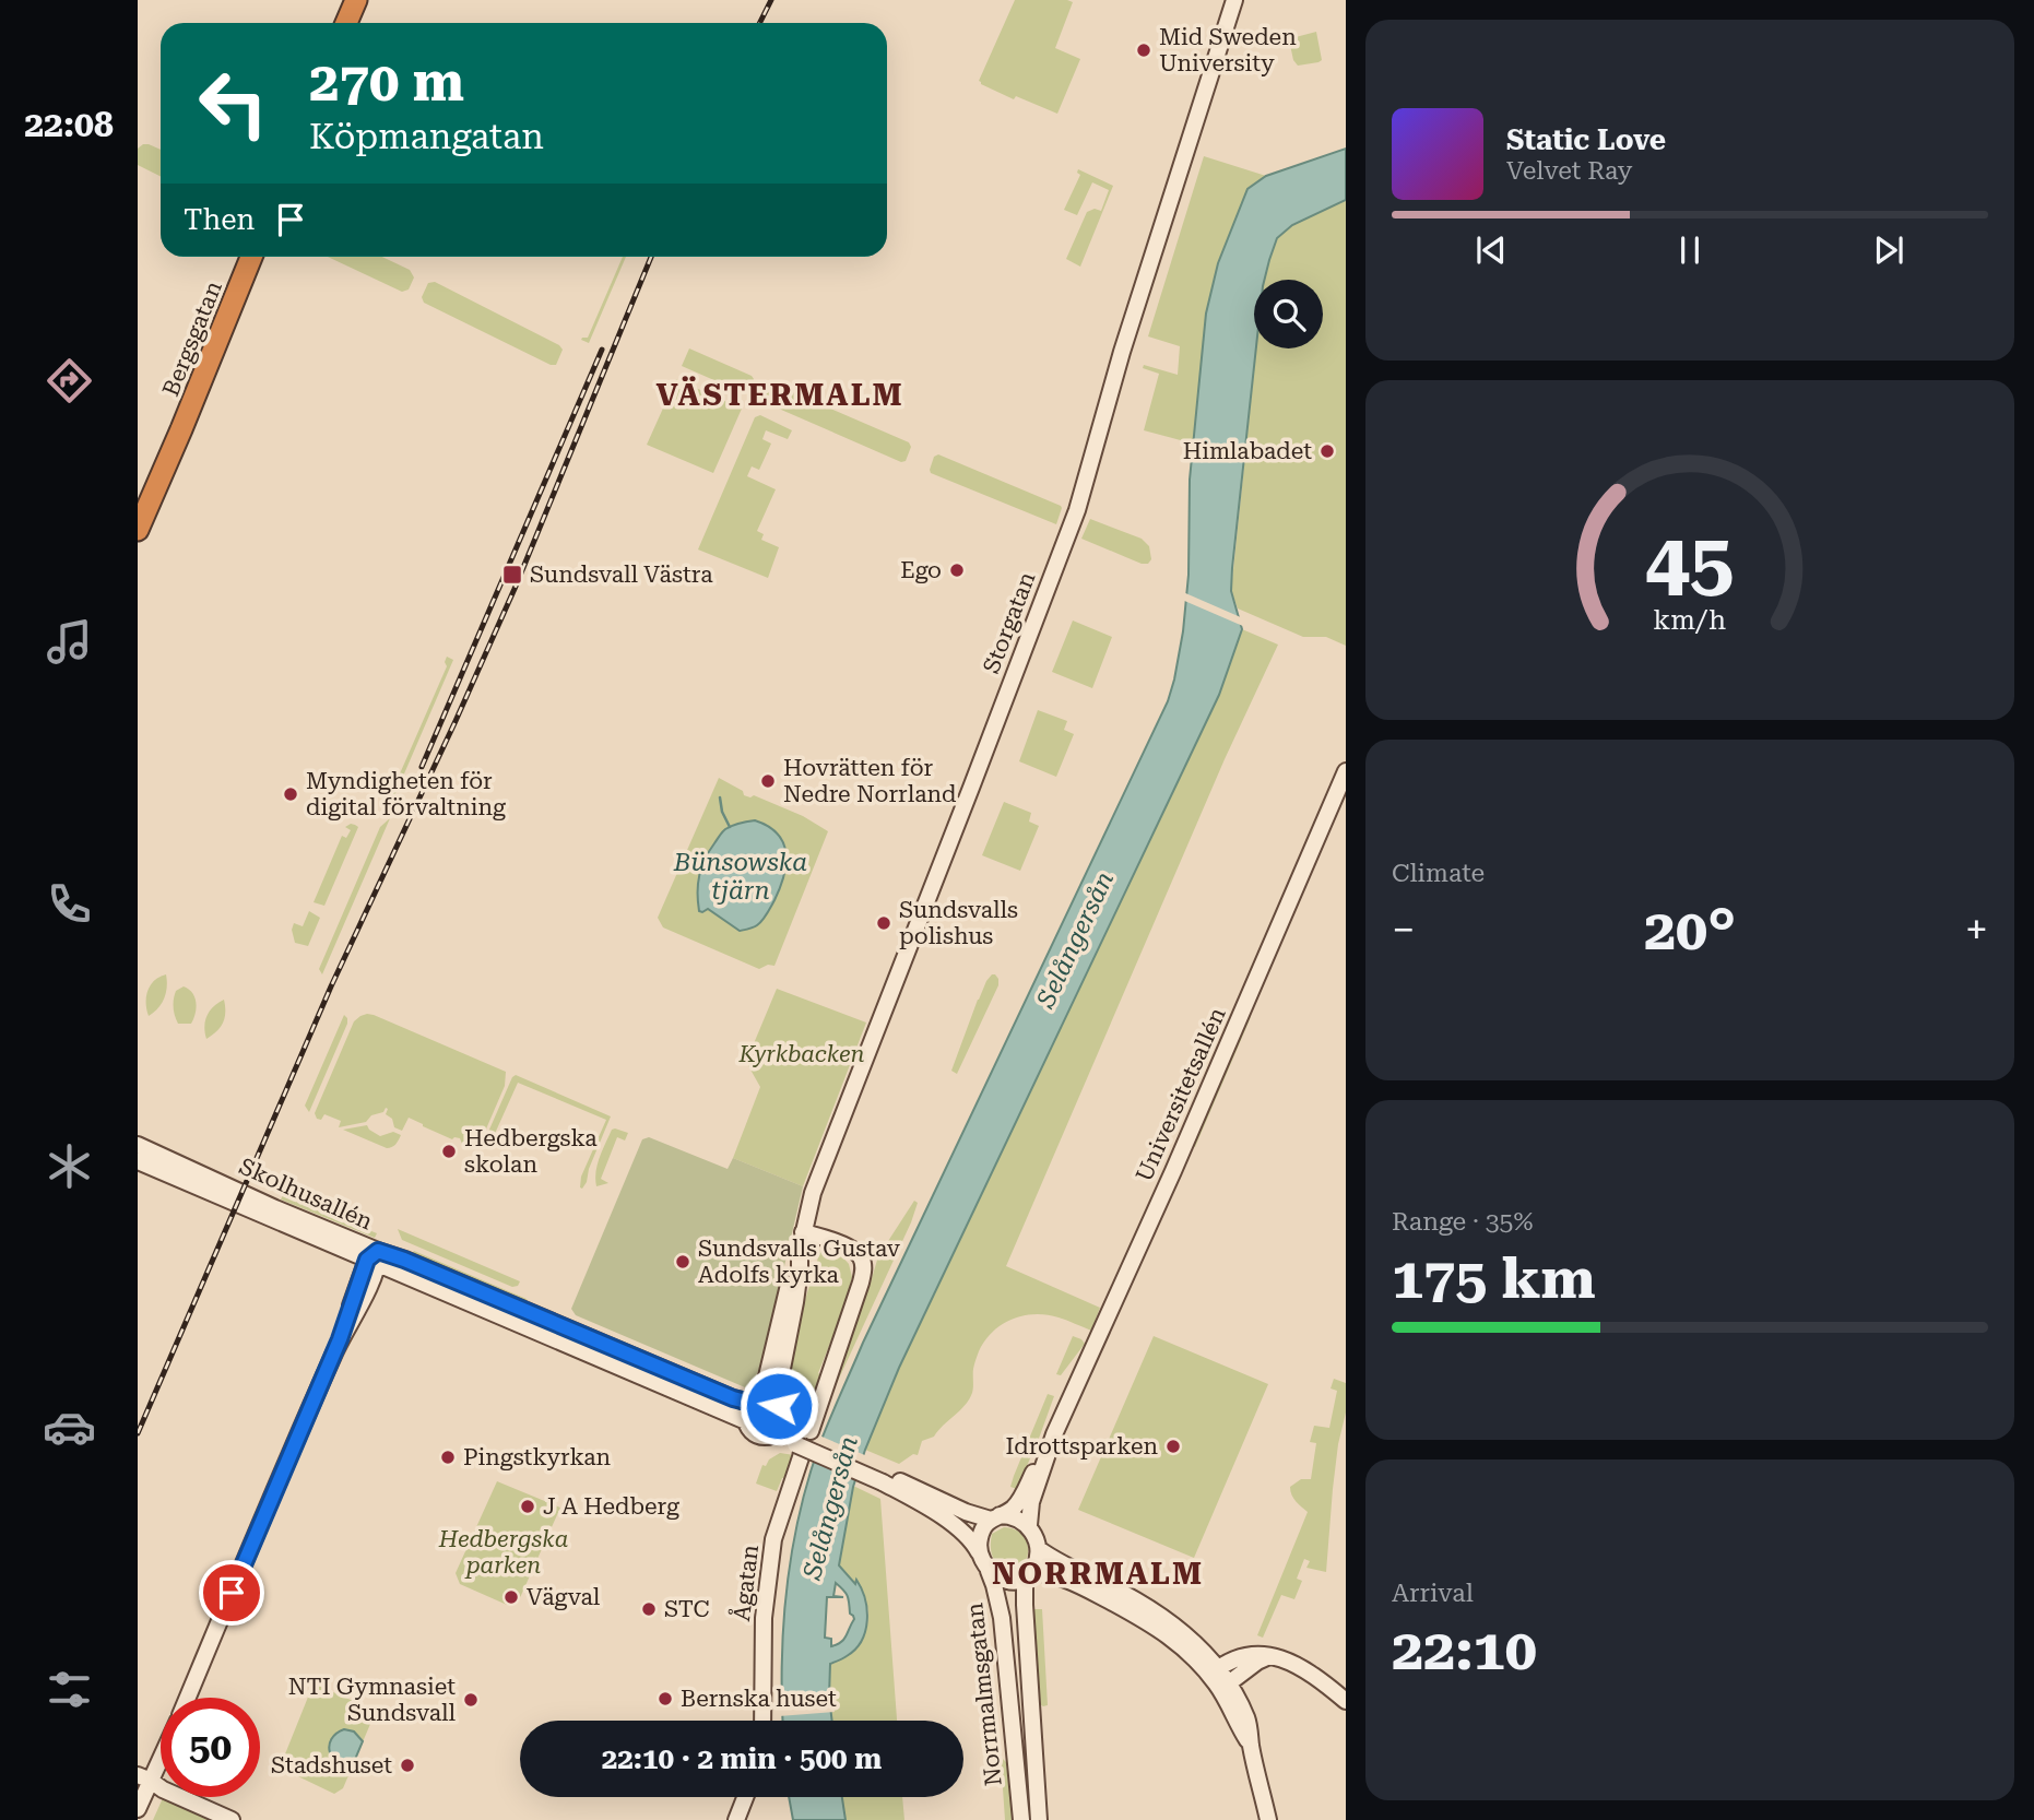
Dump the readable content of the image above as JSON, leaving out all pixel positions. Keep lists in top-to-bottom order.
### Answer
{
  "streets": {
    "highway": ["Bergsgatan"],
    "street": [
      "Storgatan",
      "Universitetsallén",
      "Skolhusallén",
      "Ågatan",
      "Norrmalmsgatan"
    ]
  },
  "crossings": [
    ["Storgatan", "Skolhusallén"],
    ["Storgatan", "Ågatan"],
    ["Universitetsallén", "Norrmalmsgatan"]
  ],
  "districts": ["VÄSTERMALM", "NORRMALM"],
  "water": ["Bünsowska tjärn", "Selångersån"],
  "parks": ["Kyrkbacken", "Hedbergska parken"],
  "places": {
    "other": [
      "Mid Sweden University",
      "Himlabadet",
      "Ego",
      "Hovrätten för Nedre Norrland",
      "Myndigheten för digital förvaltning",
      "Sundsvalls polishus",
      "Hedbergska skolan",
      "Sundsvalls Gustav Adolfs kyrka",
      "Idrottsparken",
      "Pingstkyrkan",
      "J A Hedberg",
      "Vägval",
      "STC",
      "Bernska huset",
      "NTI Gymnasiet Sundsvall",
      "Stadshuset"
    ],
    "transit": ["Sundsvall Västra"]
  },
  "page": {
    "tabs": "22:08",
    "turn": ["270 m", "Köpmangatan"],
    "song": ["Static Love", "Velvet Ray"],
    "then": "Then",
    "tile": [
      "Climate",
      ["Range · 35%", "175 km"],
      ["Arrival", "22:10"]
    ],
    "heat": ["−", "20°", "+"],
    "limit": "50",
    "trip": "22:10 · 2 min · 500 m",
    "gauge": ["45", "km/h"]
  }
}
